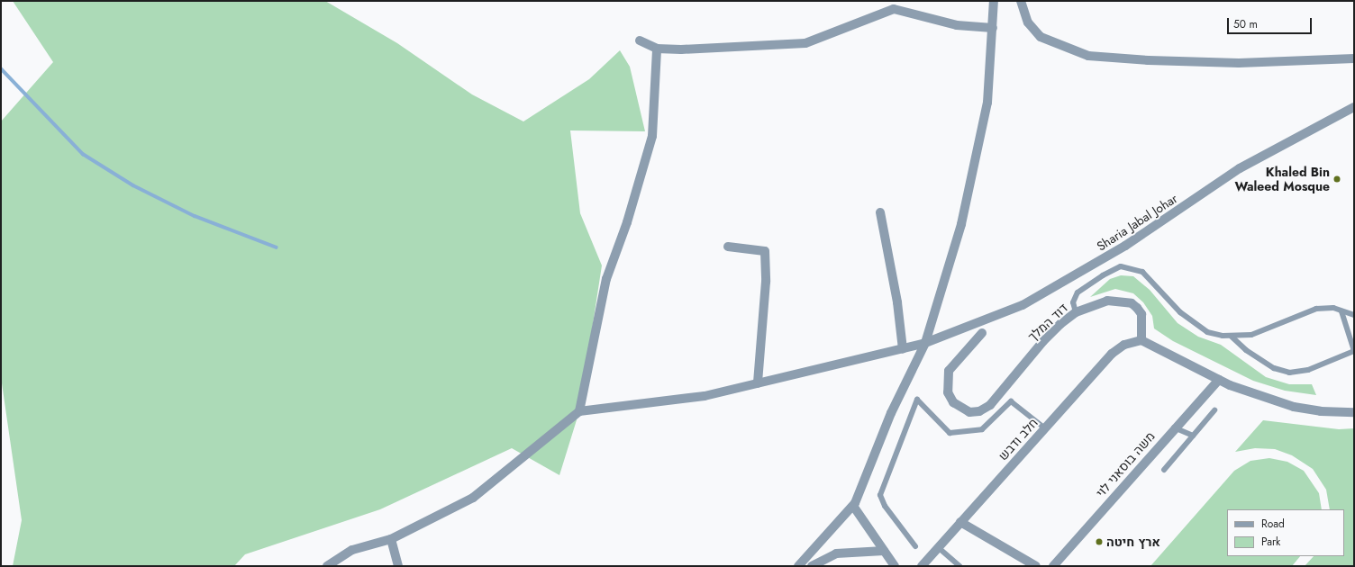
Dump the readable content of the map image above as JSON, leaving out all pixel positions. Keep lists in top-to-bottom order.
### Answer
{
  "streets": {
    "street": [
      "Sharia Jabal Johar",
      "דוד המלך",
      "חלב ודבש",
      "משה בוסאני לוי"
    ]
  },
  "crossings": [
    ["דוד המלך", "חלב ודבש"]
  ],
  "places": ["Khaled Bin Waleed Mosque", "ארץ חיטה"],
  "legend": ["Road", "Park"],
  "scale_bar": "50 m"
}
